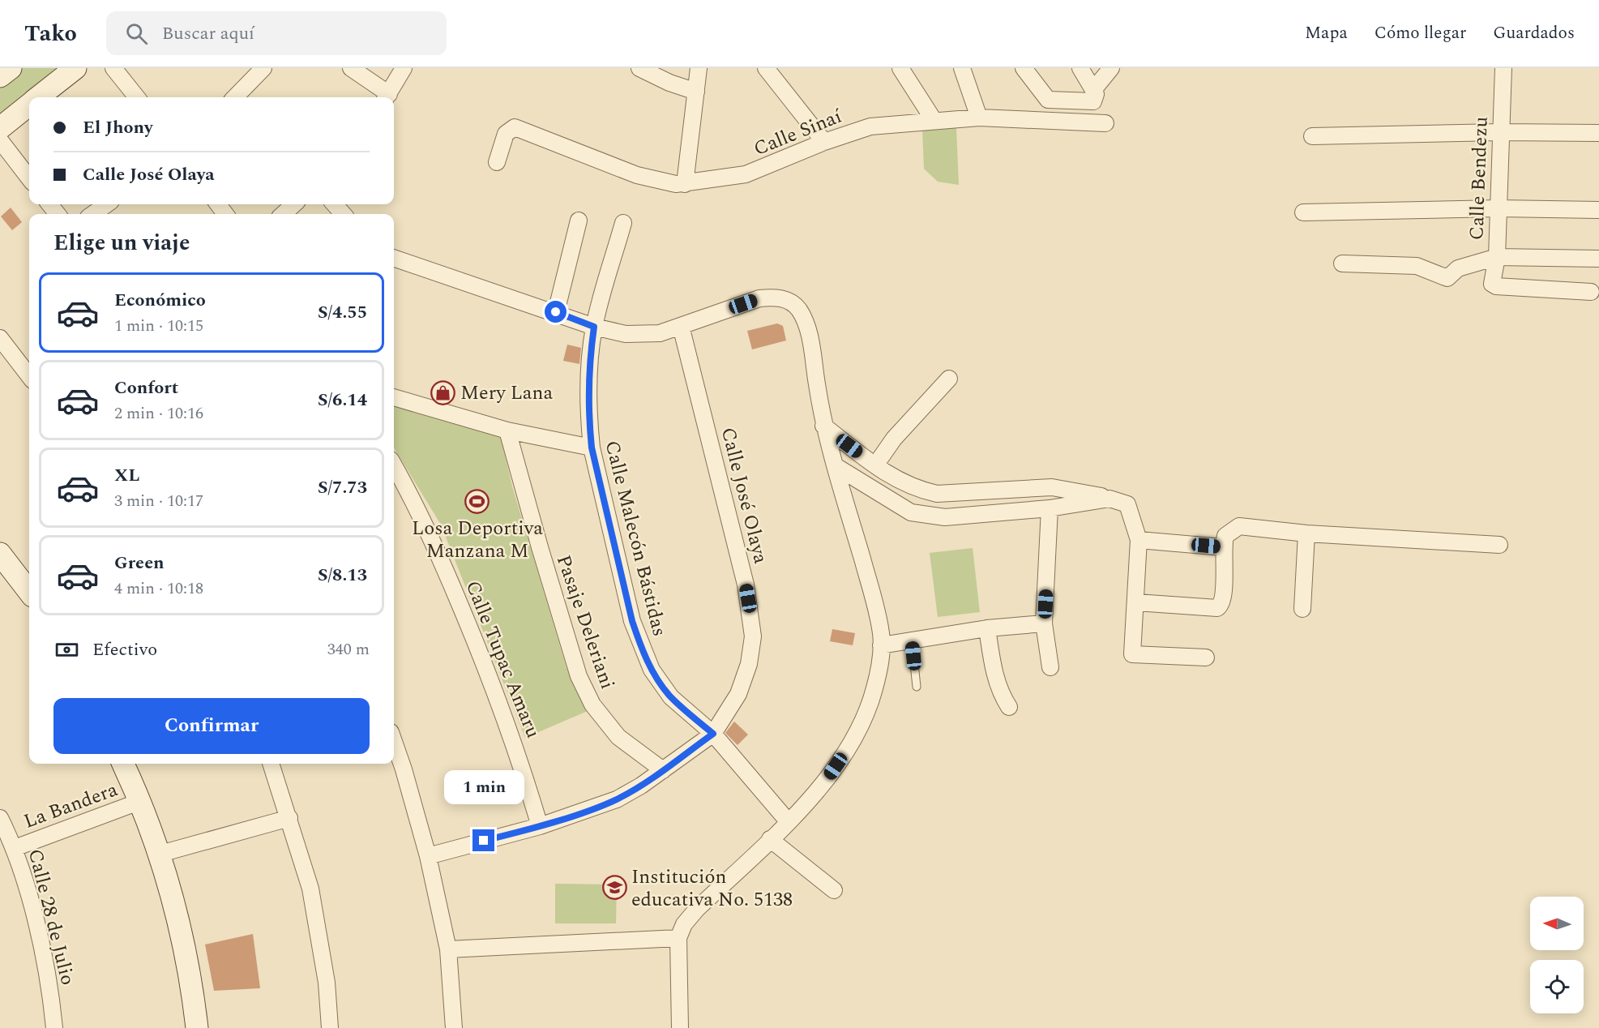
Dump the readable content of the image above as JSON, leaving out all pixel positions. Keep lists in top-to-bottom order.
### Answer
{
  "streets": {
    "street": [
      "Calle Sinaí",
      "Calle Bendezu",
      "Calle José Olaya",
      "Calle Malecón Bástidas",
      "Pasaje Deleriani",
      "Calle Tupac Amaru",
      "La Bandera",
      "Calle 28 de Julio"
    ]
  },
  "crossings": [
    ["Calle José Olaya", "Calle Malecón Bástidas"],
    ["Calle José Olaya", "Pasaje Deleriani"],
    ["Calle José Olaya", "Calle Tupac Amaru"],
    ["La Bandera", "Calle 28 de Julio"]
  ],
  "places": {
    "shop": ["Mery Lana"],
    "sports": ["Losa Deportiva Manzana M"],
    "school or university": ["Institución educativa No. 5138"]
  },
  "north": "left",
  "page": {
    "header": "Tako",
    "search": "Buscar aquí",
    "nav": ["Mapa", "Cómo llegar", "Guardados"],
    "banner": ["El Jhony", "Calle José Olaya"],
    "heading": "Elige un viaje",
    "list": [
      {
        "name": "Económico",
        "note": "1 min · 10:15",
        "value": "S/4.55"
      },
      {
        "name": "Confort",
        "note": "2 min · 10:16",
        "value": "S/6.14"
      },
      {
        "name": "XL",
        "note": "3 min · 10:17",
        "value": "S/7.73"
      },
      {
        "name": "Green",
        "note": "4 min · 10:18",
        "value": "S/8.13"
      }
    ],
    "pay": ["Efectivo", "340 m"],
    "buttons": "Confirmar",
    "bubble": "1 min"
  }
}
